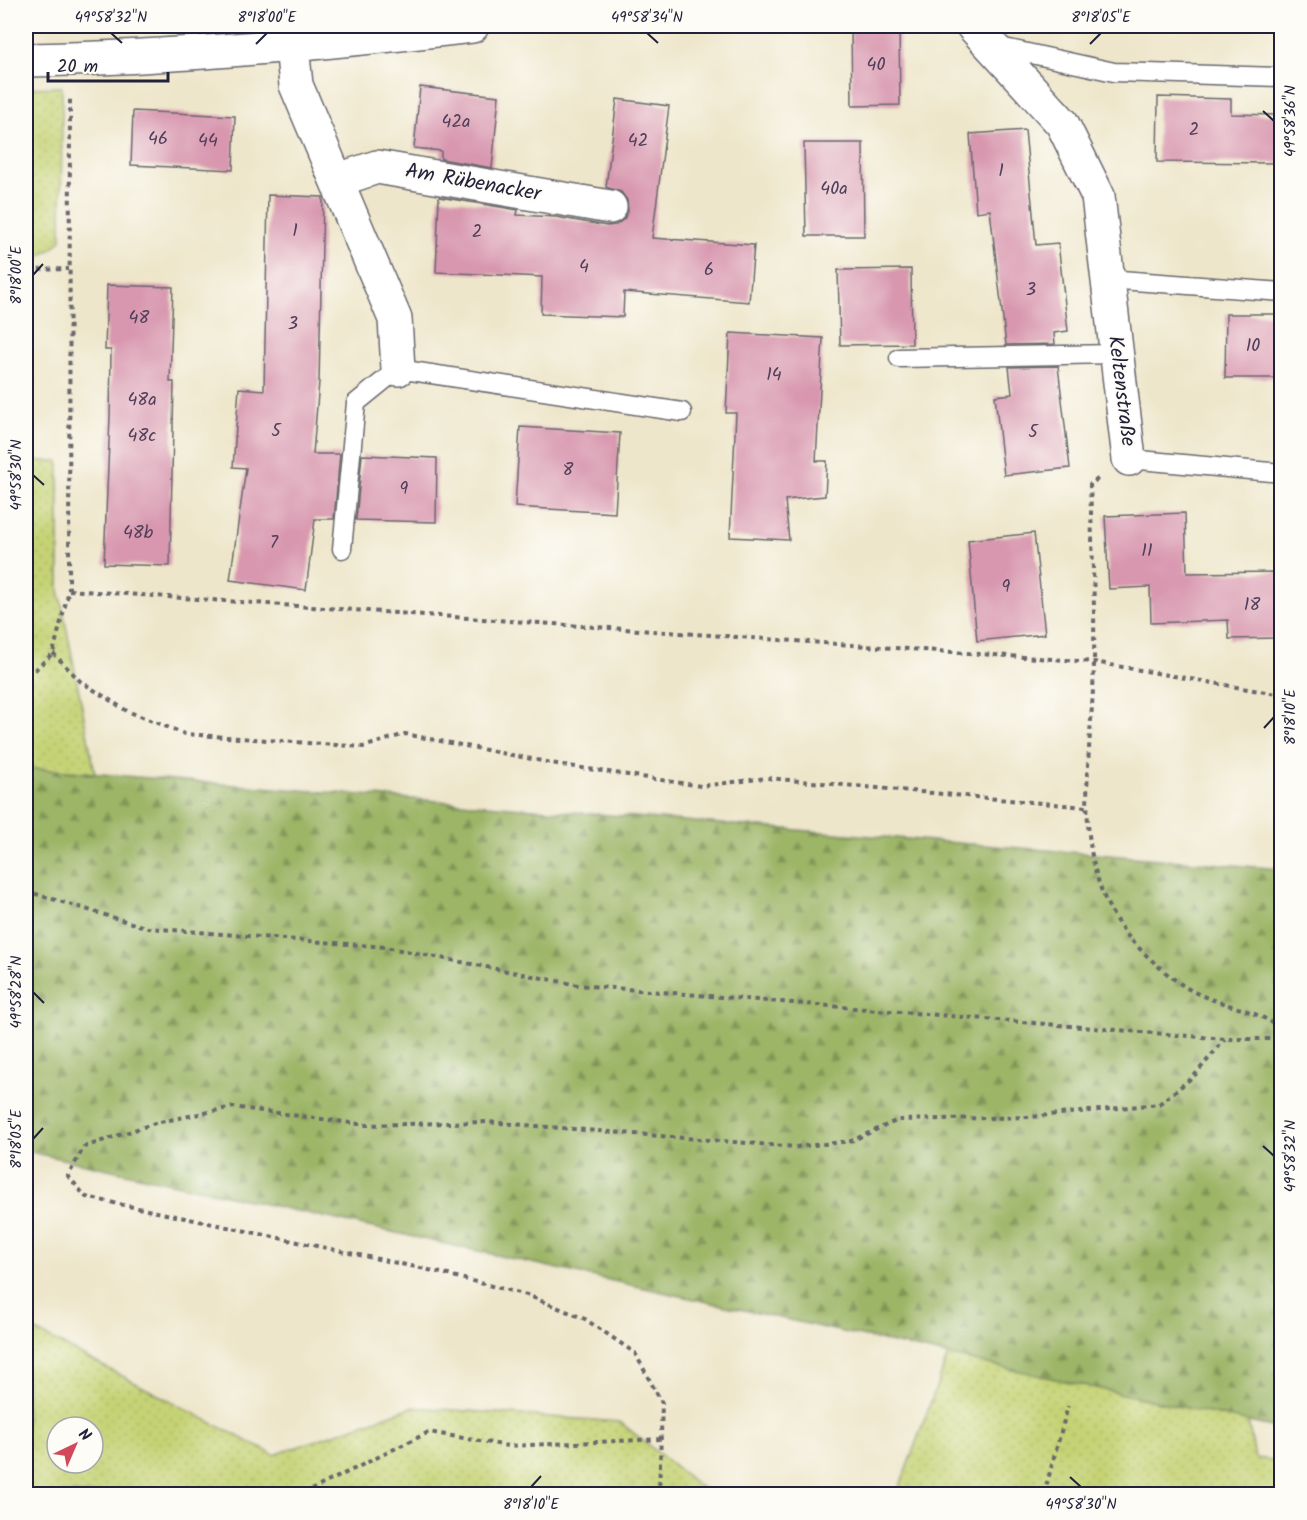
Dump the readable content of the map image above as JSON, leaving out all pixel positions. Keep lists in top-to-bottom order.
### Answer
{
  "streets": {
    "street": ["Am Rübenacker", "Keltenstraße"]
  },
  "house_numbers": [
    "40",
    "42a",
    "2",
    "46",
    "44",
    "42",
    "1",
    "40a",
    "1",
    "2",
    "4",
    "6",
    "3",
    "48",
    "3",
    "10",
    "14",
    "48a",
    "5",
    "5",
    "48c",
    "8",
    "9",
    "48b",
    "7",
    "11",
    "9",
    "18"
  ],
  "scale_bar": "20 m",
  "north": "top right",
  "coordinates": [
    "49°58'32\"N",
    "8°18'00\"E",
    "49°58'34\"N",
    "8°18'05\"E",
    "49°58'36\"N",
    "49°58'30\"N",
    "8°18'10\"E",
    "49°58'28\"N"
  ]
}
